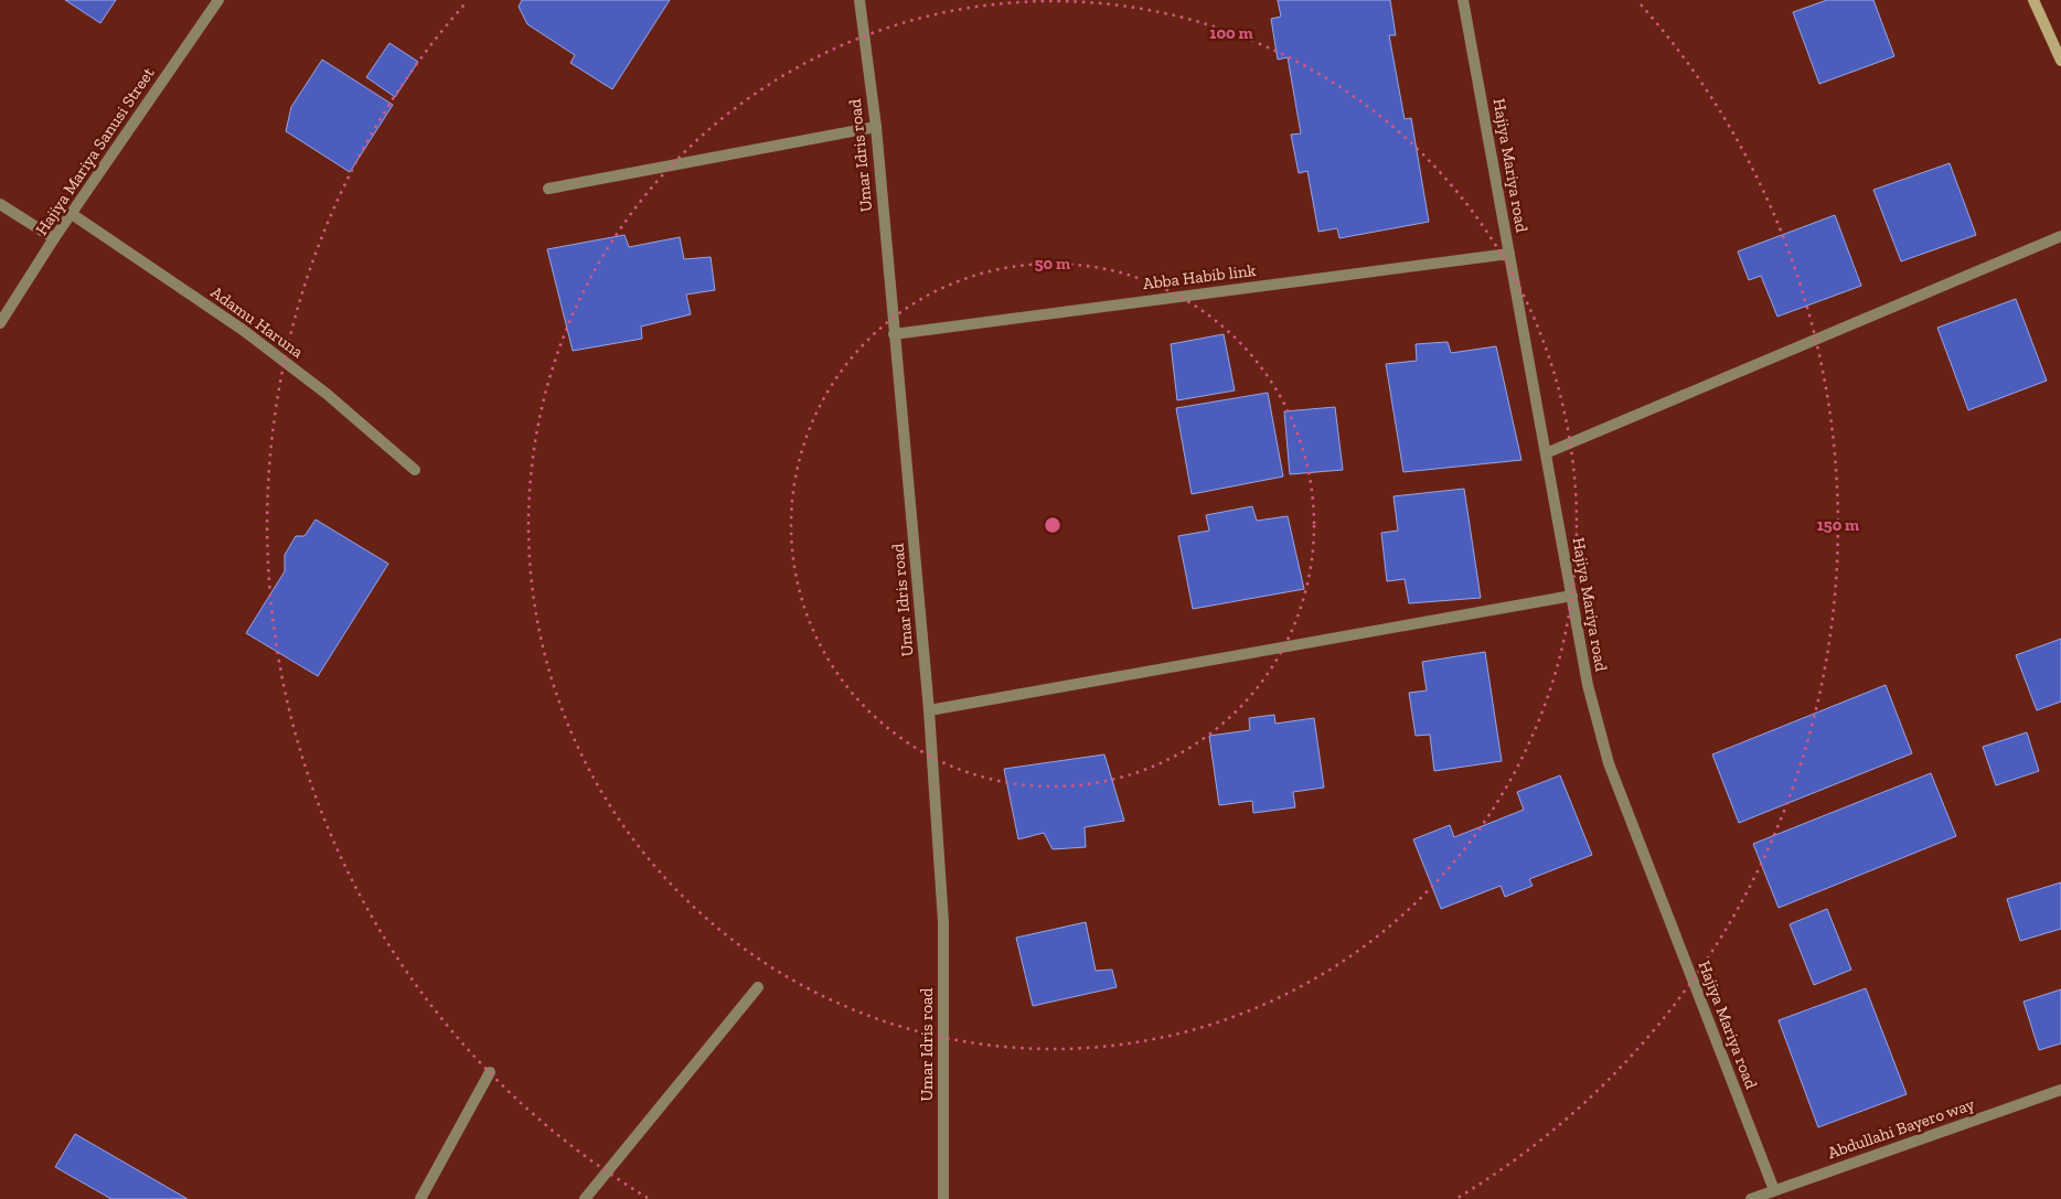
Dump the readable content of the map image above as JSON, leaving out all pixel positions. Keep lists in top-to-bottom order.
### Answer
{
  "streets": {
    "street": [
      "Hajiya Mariya Sanusi Street",
      "Umar Idris road",
      "Hajiya Mariya road",
      "Abba Habib link",
      "Adamu Haruna",
      "Abdullahi Bayero way"
    ]
  },
  "crossings": [
    ["Hajiya Mariya Sanusi Street", "Adamu Haruna"],
    ["Umar Idris road", "Abba Habib link"],
    ["Hajiya Mariya road", "Abba Habib link"],
    ["Hajiya Mariya road", "Abdullahi Bayero way"]
  ],
  "rings": ["100 m", "50 m", "150 m"]
}
